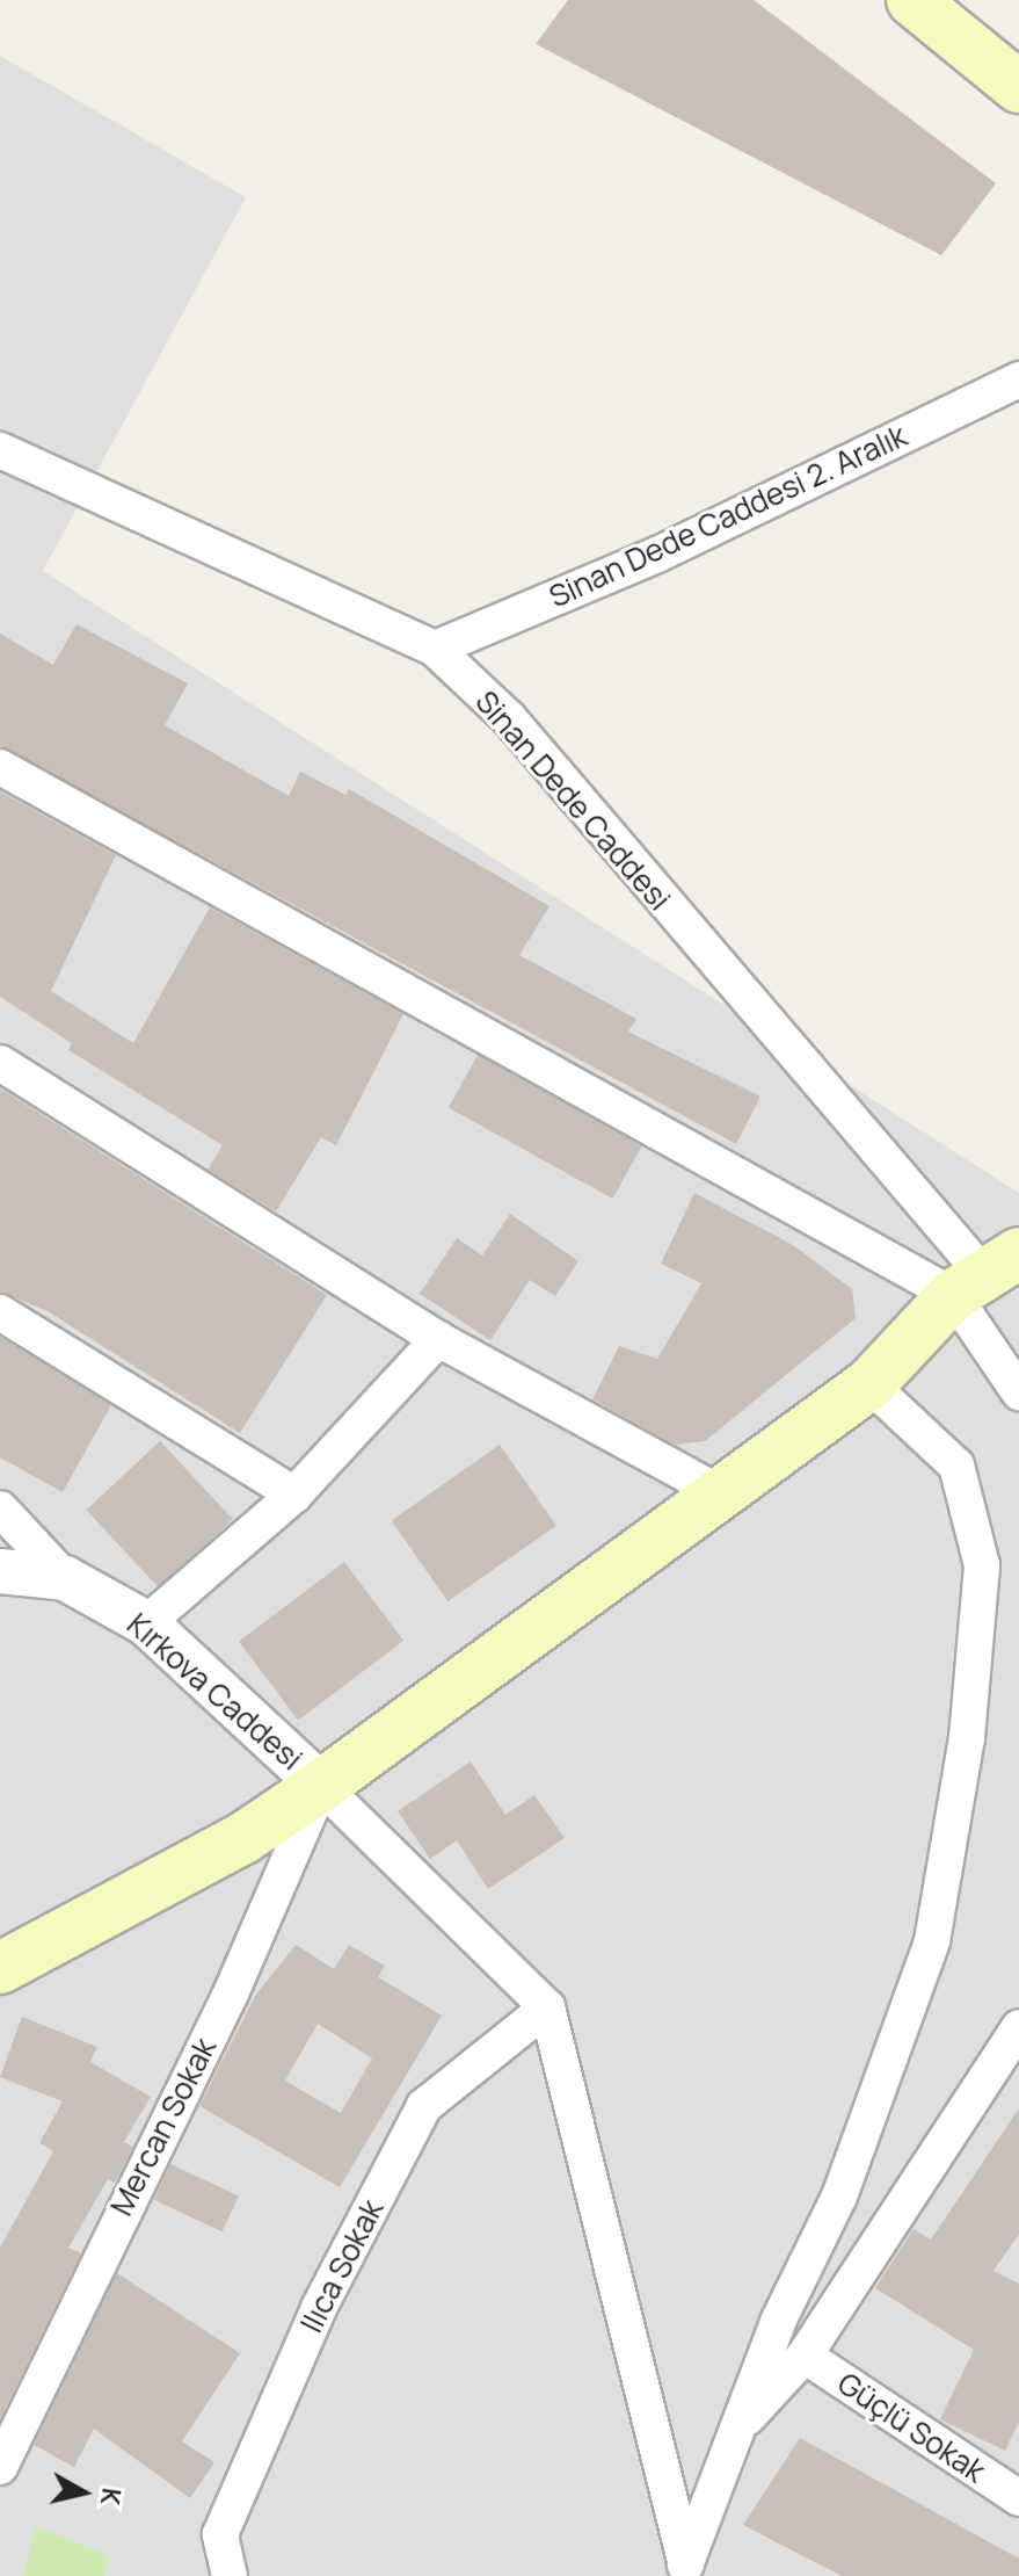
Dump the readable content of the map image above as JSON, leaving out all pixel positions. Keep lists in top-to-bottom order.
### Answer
{
  "streets": {
    "street": [
      "Sinan Dede Caddesi 2. Aralık",
      "Sinan Dede Caddesi",
      "Kırkova Caddesi",
      "Mercan Sokak",
      "Ilıca Sokak",
      "Güçlü Sokak"
    ]
  },
  "crossings": [
    ["Sinan Dede Caddesi 2. Aralık", "Sinan Dede Caddesi"],
    ["Kırkova Caddesi", "Mercan Sokak"]
  ],
  "north": "right"
}
